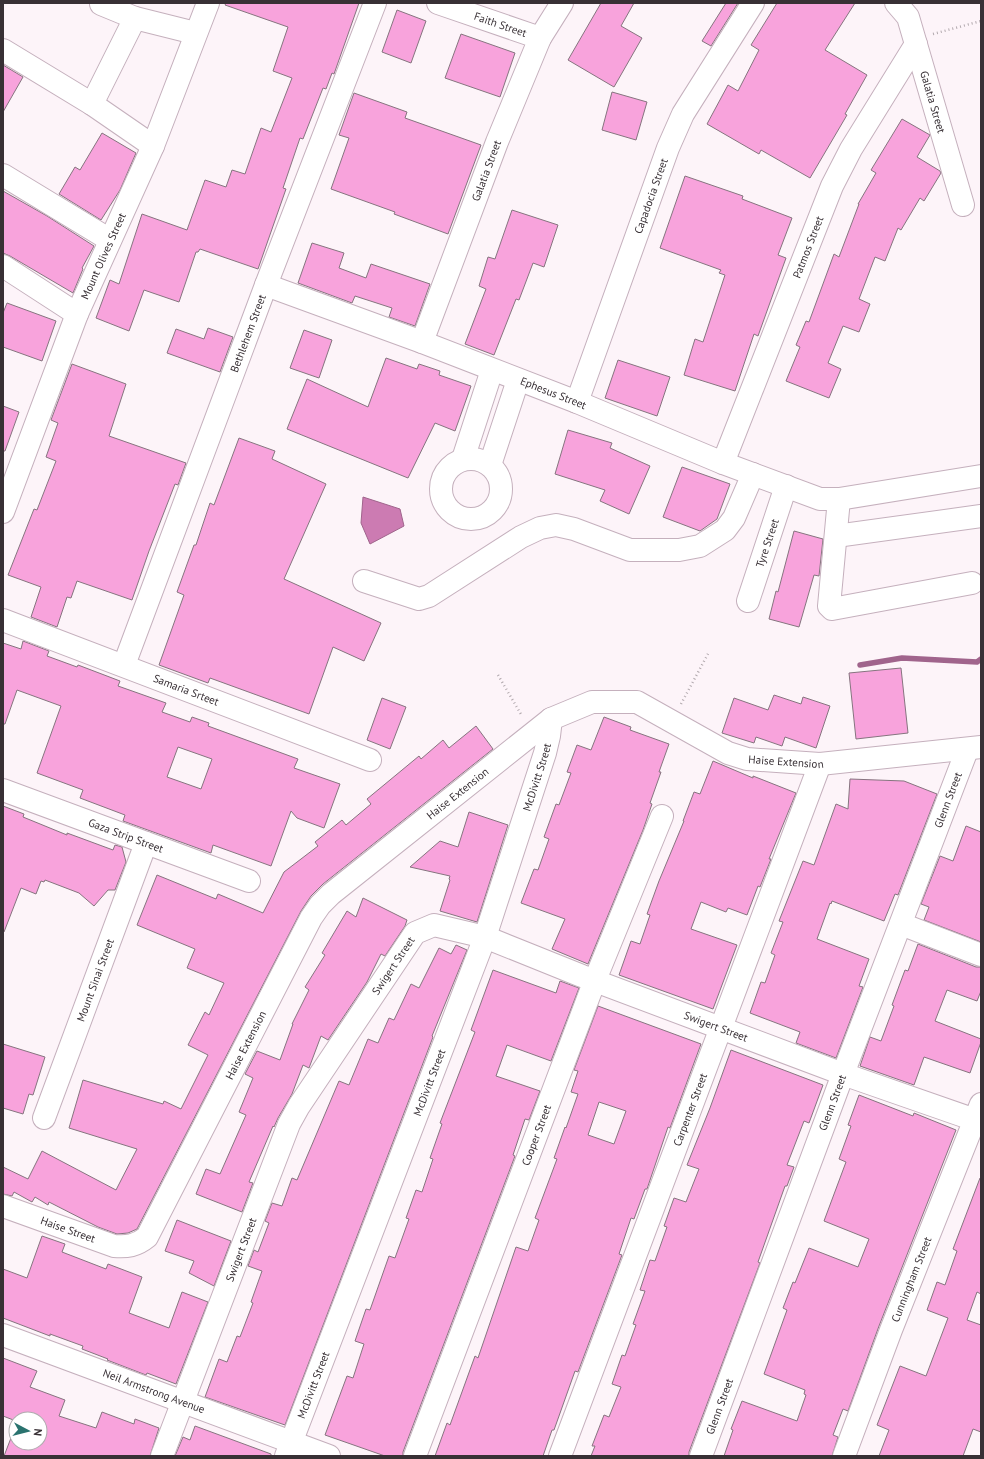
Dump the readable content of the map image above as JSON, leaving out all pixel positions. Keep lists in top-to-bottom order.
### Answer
{
  "streets": {
    "street": [
      "Faith Street",
      "Galatia Street",
      "Capadocia Street",
      "Patmos Street",
      "Mount Olives Street",
      "Bethlehem Street",
      "Ephesus Street",
      "Tyre Street",
      "Samaria Srteet",
      "Haise Extension",
      "McDivitt Street",
      "Glenn Street",
      "Gaza Strip Street",
      "Swigert Street",
      "Mount Sinai Street",
      "Carpenter Street",
      "Cooper Street",
      "Haise Street",
      "Cunningham Street",
      "Neil Armstrong Avenue"
    ]
  },
  "crossings": [
    ["Faith Street", "Galatia Street"],
    ["Galatia Street", "Patmos Street"],
    ["Galatia Street", "Ephesus Street"],
    ["Capadocia Street", "Ephesus Street"],
    ["Patmos Street", "Ephesus Street"],
    ["Bethlehem Street", "Ephesus Street"],
    ["Bethlehem Street", "Samaria Srteet"],
    ["Ephesus Street", "Tyre Street"],
    ["Haise Extension", "McDivitt Street"],
    ["Haise Extension", "Glenn Street"],
    ["Haise Extension", "Carpenter Street"],
    ["Haise Extension", "Haise Street"],
    ["McDivitt Street", "Swigert Street"],
    ["McDivitt Street", "Neil Armstrong Avenue"],
    ["Glenn Street", "Swigert Street"],
    ["Gaza Strip Street", "Mount Sinai Street"],
    ["Swigert Street", "Carpenter Street"],
    ["Swigert Street", "Cooper Street"],
    ["Swigert Street", "Cunningham Street"],
    ["Swigert Street", "Neil Armstrong Avenue"]
  ],
  "north": "right"
}
